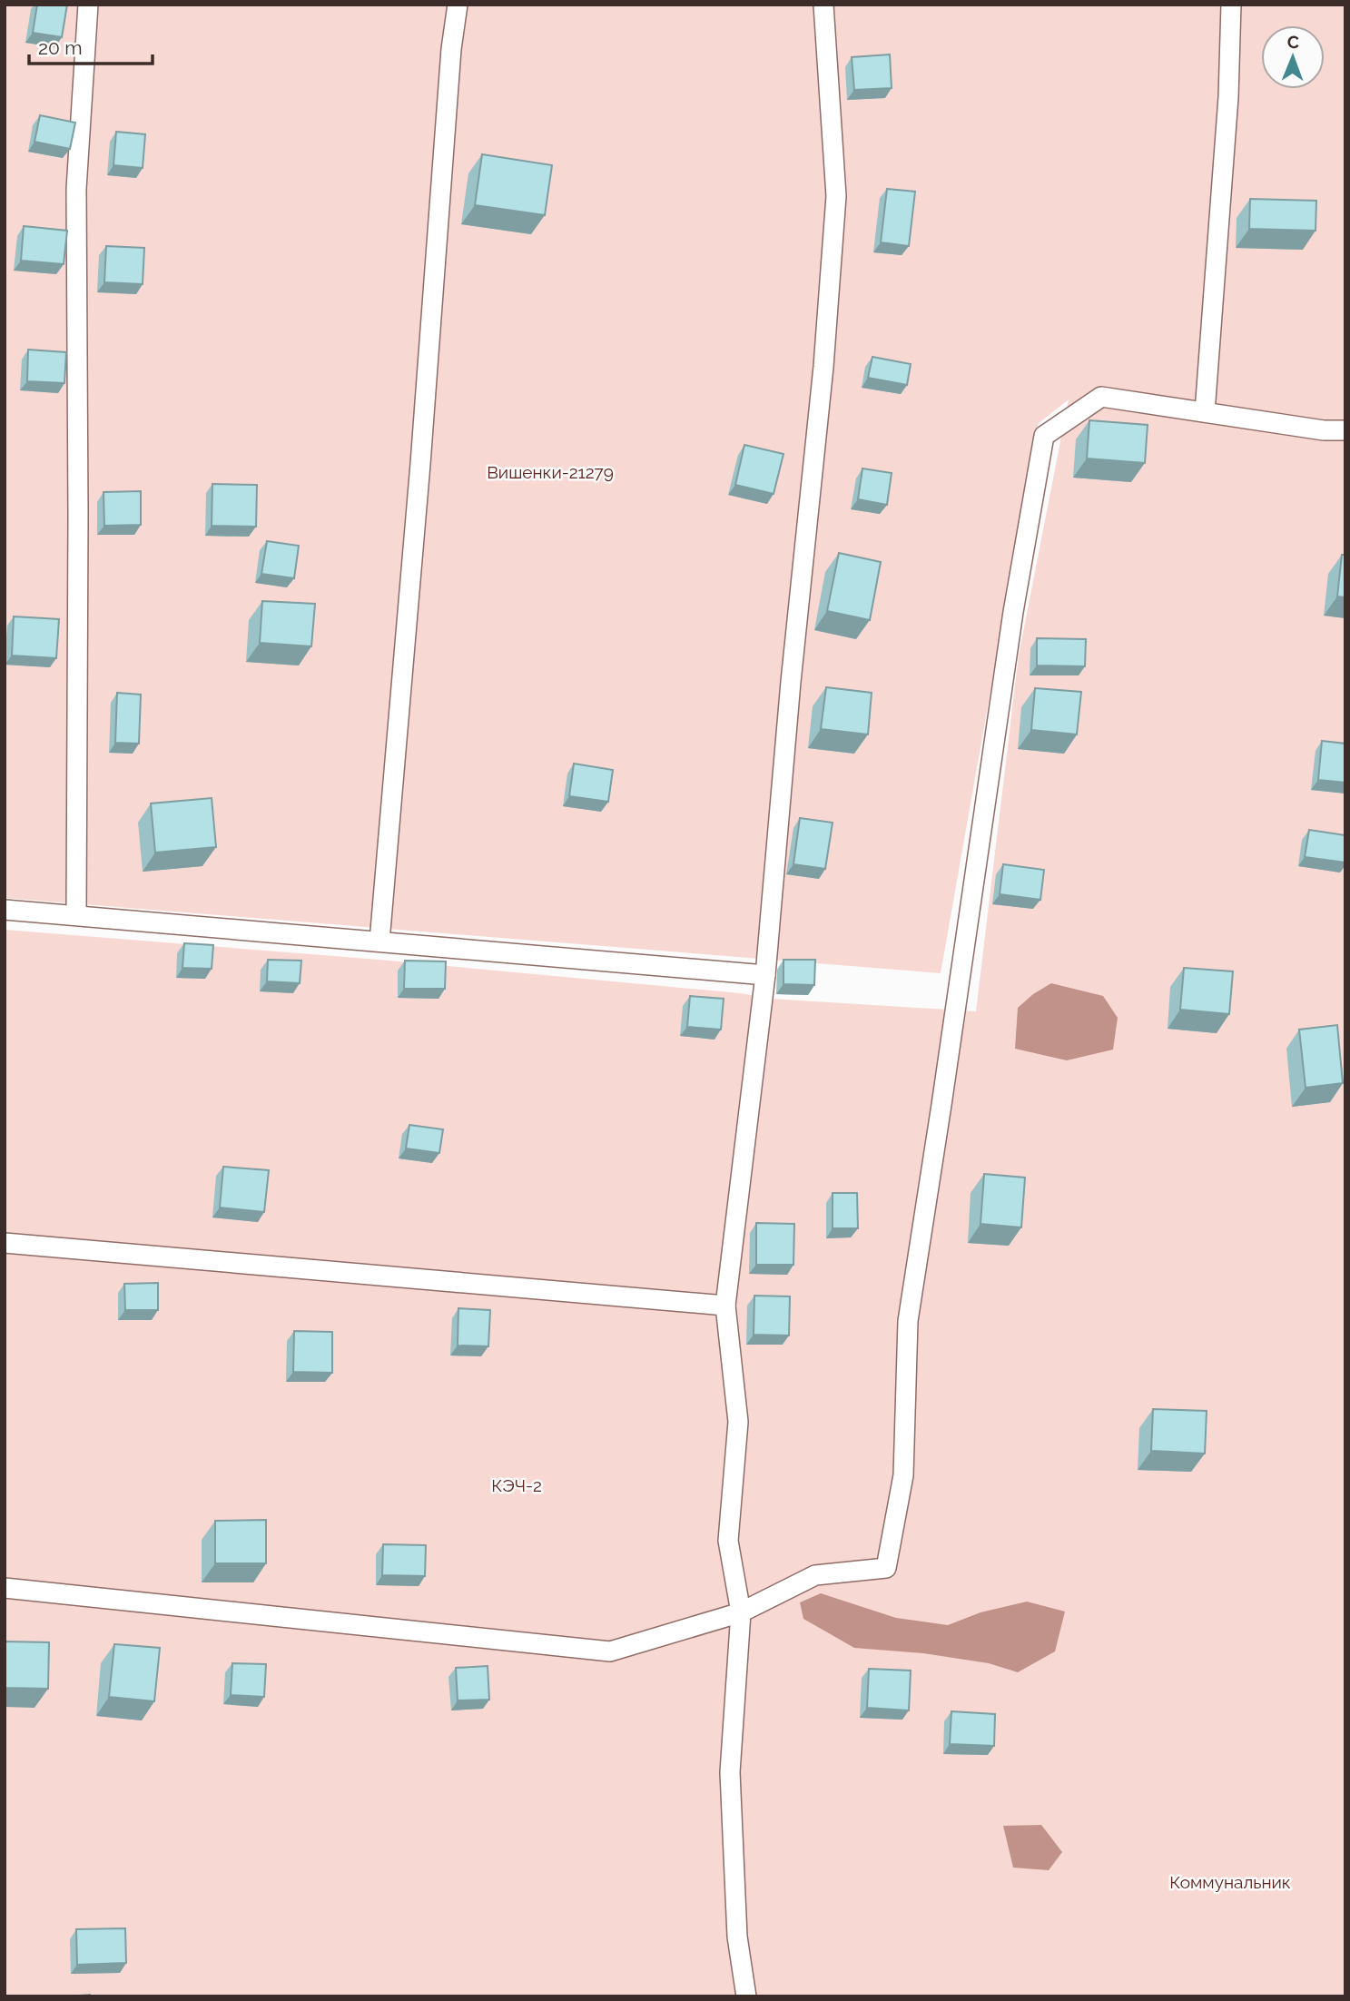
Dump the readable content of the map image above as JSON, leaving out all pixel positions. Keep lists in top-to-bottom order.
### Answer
{
  "parks": ["Вишенки-21279", "КЭЧ-2", "Коммунальник"],
  "scale_bar": "20 m",
  "north": "top"
}
